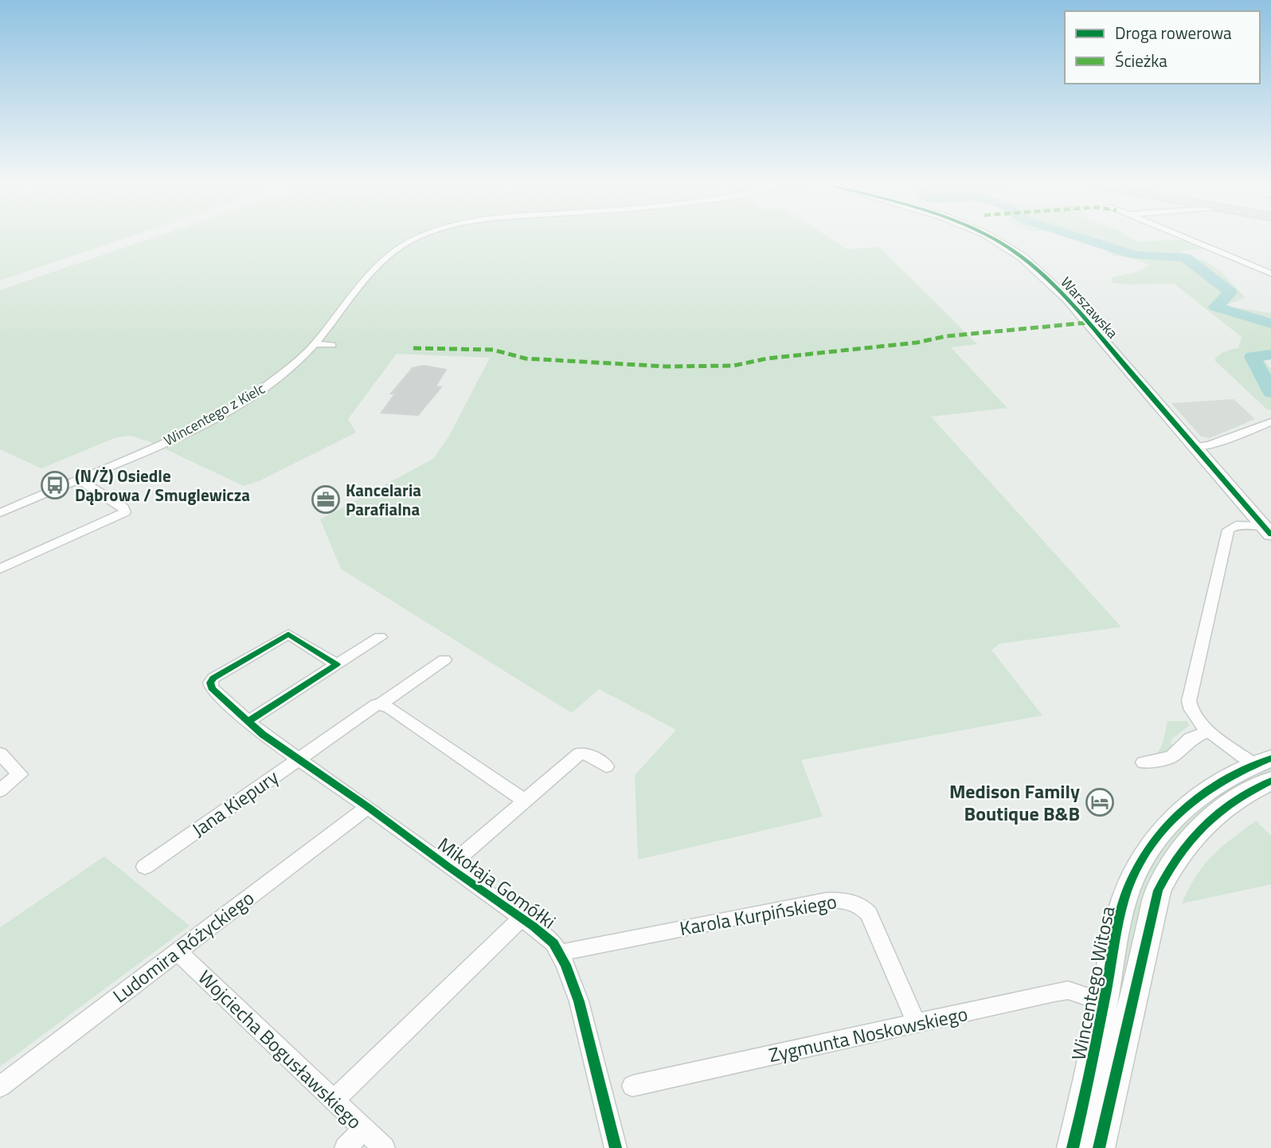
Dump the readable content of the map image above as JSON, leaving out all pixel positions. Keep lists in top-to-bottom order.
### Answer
{
  "streets": {
    "street": [
      "Warszawska",
      "Wincentego z Kielc",
      "Jana Kiepury",
      "Mikołaja Gomółki",
      "Karola Kurpińskiego",
      "Ludomira Różyckiego",
      "Wincentego Witosa",
      "Zygmunta Noskowskiego",
      "Wojciecha Bogusławskiego"
    ]
  },
  "crossings": [
    ["Jana Kiepury", "Mikołaja Gomółki"],
    ["Mikołaja Gomółki", "Karola Kurpińskiego"],
    ["Mikołaja Gomółki", "Ludomira Różyckiego"],
    ["Karola Kurpińskiego", "Zygmunta Noskowskiego"],
    ["Ludomira Różyckiego", "Wojciecha Bogusławskiego"],
    ["Wincentego Witosa", "Zygmunta Noskowskiego"]
  ],
  "places": {
    "bus stop": ["(N/Ż) Osiedle Dąbrowa / Smuglewicza"],
    "office": ["Kancelaria Parafialna"],
    "hotel": ["Medison Family Boutique B&B"]
  },
  "legend": ["Droga rowerowa", "Ścieżka"]
}
